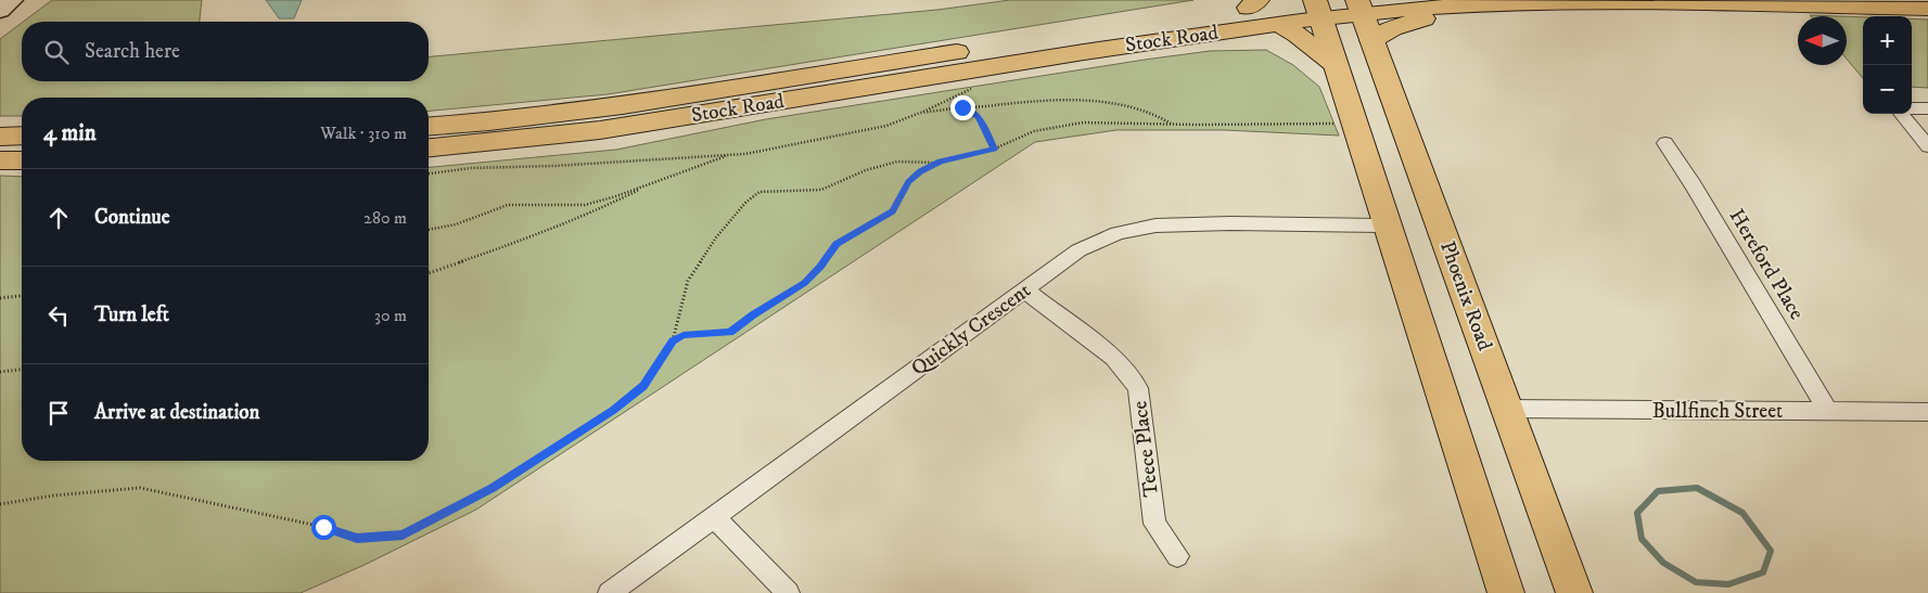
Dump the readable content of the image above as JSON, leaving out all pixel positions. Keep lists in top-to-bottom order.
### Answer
{
  "streets": {
    "main road": ["Stock Road", "Phoenix Road"],
    "street": [
      "Hereford Place",
      "Quickly Crescent",
      "Bullfinch Street",
      "Teece Place"
    ]
  },
  "crossings": [
    ["Stock Road", "Phoenix Road"],
    ["Hereford Place", "Bullfinch Street"],
    ["Phoenix Road", "Bullfinch Street"],
    ["Quickly Crescent", "Teece Place"]
  ],
  "north": "left",
  "page": {
    "map_buttons": ["+", "−"],
    "search": "Search here",
    "heading": ["4 min", "Walk · 310 m"],
    "list": [
      ["Continue", "280 m"],
      ["Turn left", "30 m"],
      "Arrive at destination"
    ]
  }
}
